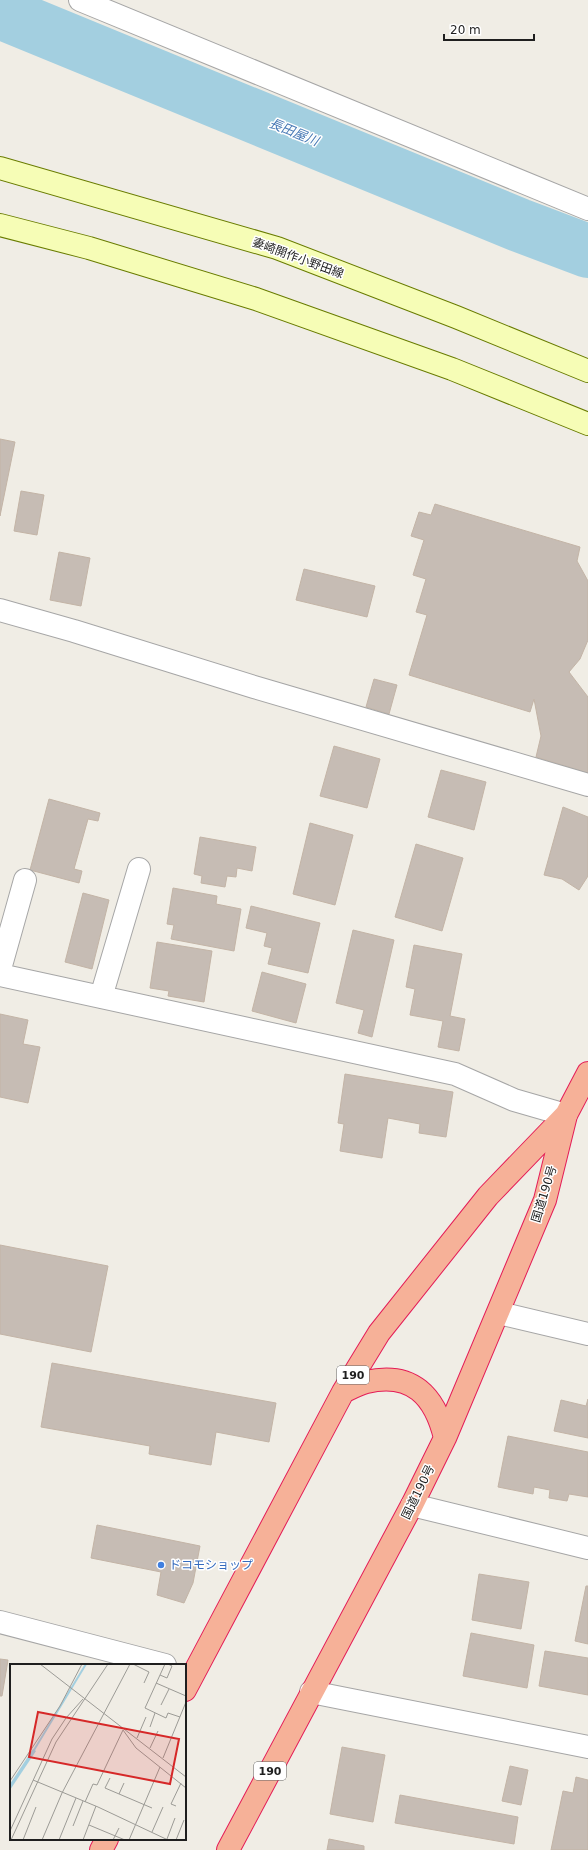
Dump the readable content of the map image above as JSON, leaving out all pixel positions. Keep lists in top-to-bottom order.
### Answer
{
  "streets": {
    "highway": ["国道190号", "190"],
    "main road": ["妻崎開作小野田線"]
  },
  "water": ["長田屋川"],
  "places": ["ドコモショップ"],
  "scale_bar": "20 m"
}
